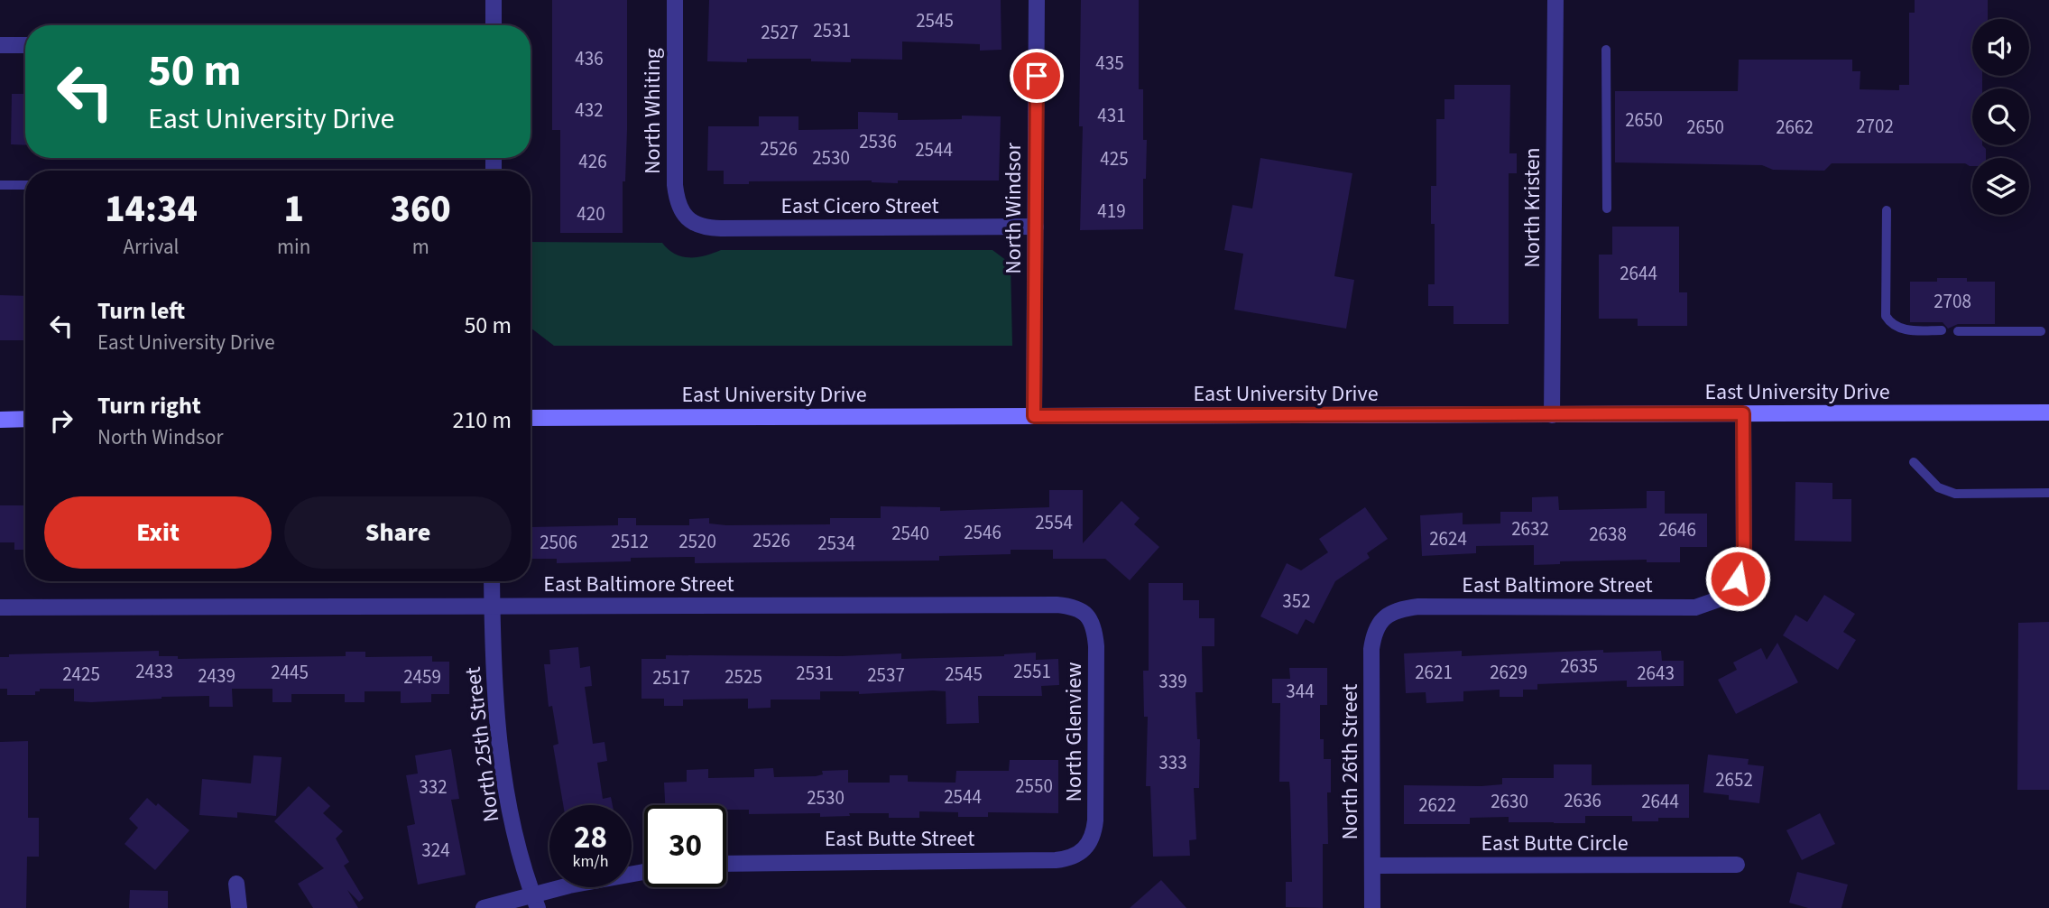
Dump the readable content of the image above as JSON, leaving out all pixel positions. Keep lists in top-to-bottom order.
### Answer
{
  "streets": {
    "main road": ["East University Drive"],
    "street": [
      "North Whiting",
      "East Cicero Street",
      "North Kristen",
      "North Windsor",
      "East Baltimore Street",
      "North Glenview",
      "North 25th Street",
      "North 26th Street",
      "East Butte Street",
      "East Butte Circle"
    ]
  },
  "crossings": [
    ["North Whiting", "East Cicero Street"],
    ["East Cicero Street", "North Windsor"],
    ["North Kristen", "East University Drive"],
    ["North Windsor", "East University Drive"],
    ["East University Drive", "East Baltimore Street"],
    ["East Baltimore Street", "North Glenview"],
    ["East Baltimore Street", "North 25th Street"],
    ["East Baltimore Street", "North 26th Street"],
    ["North Glenview", "East Butte Street"],
    ["North 26th Street", "East Butte Circle"]
  ],
  "house_numbers": [
    "2545",
    "2531",
    "2527",
    "436",
    "435",
    "432",
    "431",
    "2650",
    "2702",
    "2650",
    "2662",
    "2536",
    "2526",
    "2544",
    "2530",
    "425",
    "426",
    "419",
    "420",
    "2644",
    "2708",
    "2554",
    "2632",
    "2646",
    "2546",
    "2540",
    "2638",
    "2624",
    "2526",
    "2512",
    "2520",
    "2506",
    "2534",
    "352",
    "2635",
    "2433",
    "2551",
    "2445",
    "2621",
    "2629",
    "2531",
    "2643",
    "2425",
    "2545",
    "2537",
    "2439",
    "2459",
    "2525",
    "2517",
    "339",
    "344",
    "333",
    "2652",
    "2550",
    "332",
    "2544",
    "2530",
    "2636",
    "2630",
    "2644",
    "2622",
    "324"
  ],
  "page": {
    "turn": ["50 m", "East University Drive"],
    "eta": [
      "14:34",
      "Arrival",
      "1",
      "min",
      "360",
      "m"
    ],
    "list": [
      {
        "name": "Turn left",
        "note": "East University Drive",
        "value": "50 m"
      },
      {
        "name": "Turn right",
        "note": "North Windsor",
        "value": "210 m"
      }
    ],
    "buttons": ["Exit", "Share"],
    "speed": "28 km/h",
    "limit": "30"
  }
}
